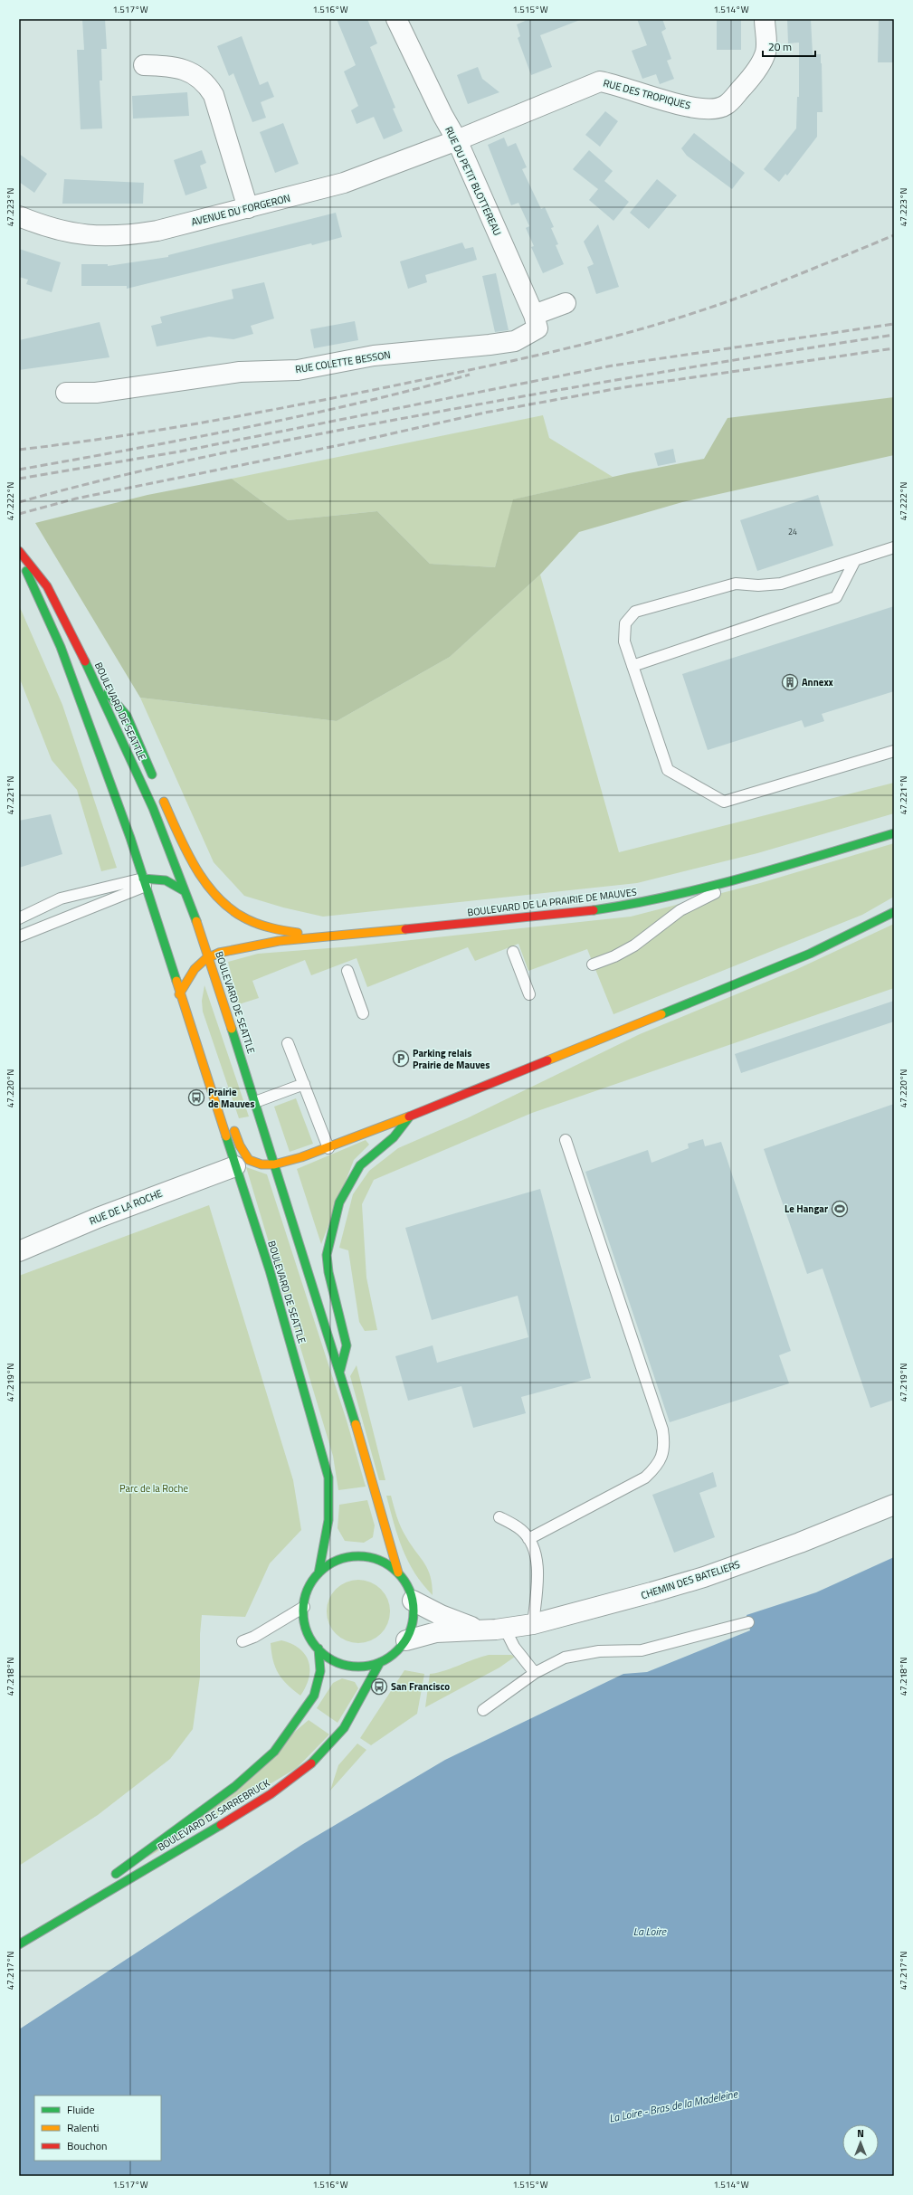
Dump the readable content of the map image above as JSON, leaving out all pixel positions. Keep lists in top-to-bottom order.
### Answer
{
  "streets": {
    "main road": ["BOULEVARD DE SEATTLE", "BOULEVARD DE LA PRAIRIE DE MAUVES", "BOULEVARD DE SARREBRUCK"],
    "street": [
      "RUE DES TROPIQUES",
      "RUE DU PETIT BLOTTEREAU",
      "AVENUE DU FORGERON",
      "RUE COLETTE BESSON",
      "RUE DE LA ROCHE",
      "CHEMIN DES BATELIERS"
    ]
  },
  "crossings": [
    ["RUE DES TROPIQUES", "RUE DU PETIT BLOTTEREAU"],
    ["RUE DES TROPIQUES", "AVENUE DU FORGERON"],
    ["RUE DU PETIT BLOTTEREAU", "AVENUE DU FORGERON"],
    ["RUE DU PETIT BLOTTEREAU", "RUE COLETTE BESSON"],
    ["BOULEVARD DE SEATTLE", "BOULEVARD DE LA PRAIRIE DE MAUVES"],
    ["BOULEVARD DE SEATTLE", "RUE DE LA ROCHE"],
    ["BOULEVARD DE SEATTLE", "CHEMIN DES BATELIERS"],
    ["BOULEVARD DE SEATTLE", "BOULEVARD DE SARREBRUCK"],
    ["CHEMIN DES BATELIERS", "BOULEVARD DE SARREBRUCK"]
  ],
  "water": ["La Loire", "La Loire - Bras de la Madeleine"],
  "parks": ["Parc de la Roche"],
  "places": {
    "building": ["Annexx"],
    "parking": ["Parking relais Prairie de Mauves"],
    "bus stop": ["Prairie de Mauves", "San Francisco"],
    "sports": ["Le Hangar"]
  },
  "house_numbers": ["24"],
  "legend": ["Fluide", "Ralenti", "Bouchon"],
  "scale_bar": "20 m",
  "north": "top",
  "coordinates": [
    "1.517°W",
    "1.516°W",
    "1.515°W",
    "1.514°W",
    "47.223°N",
    "47.222°N",
    "47.221°N",
    "47.220°N",
    "47.219°N",
    "47.218°N",
    "47.217°N"
  ]
}
